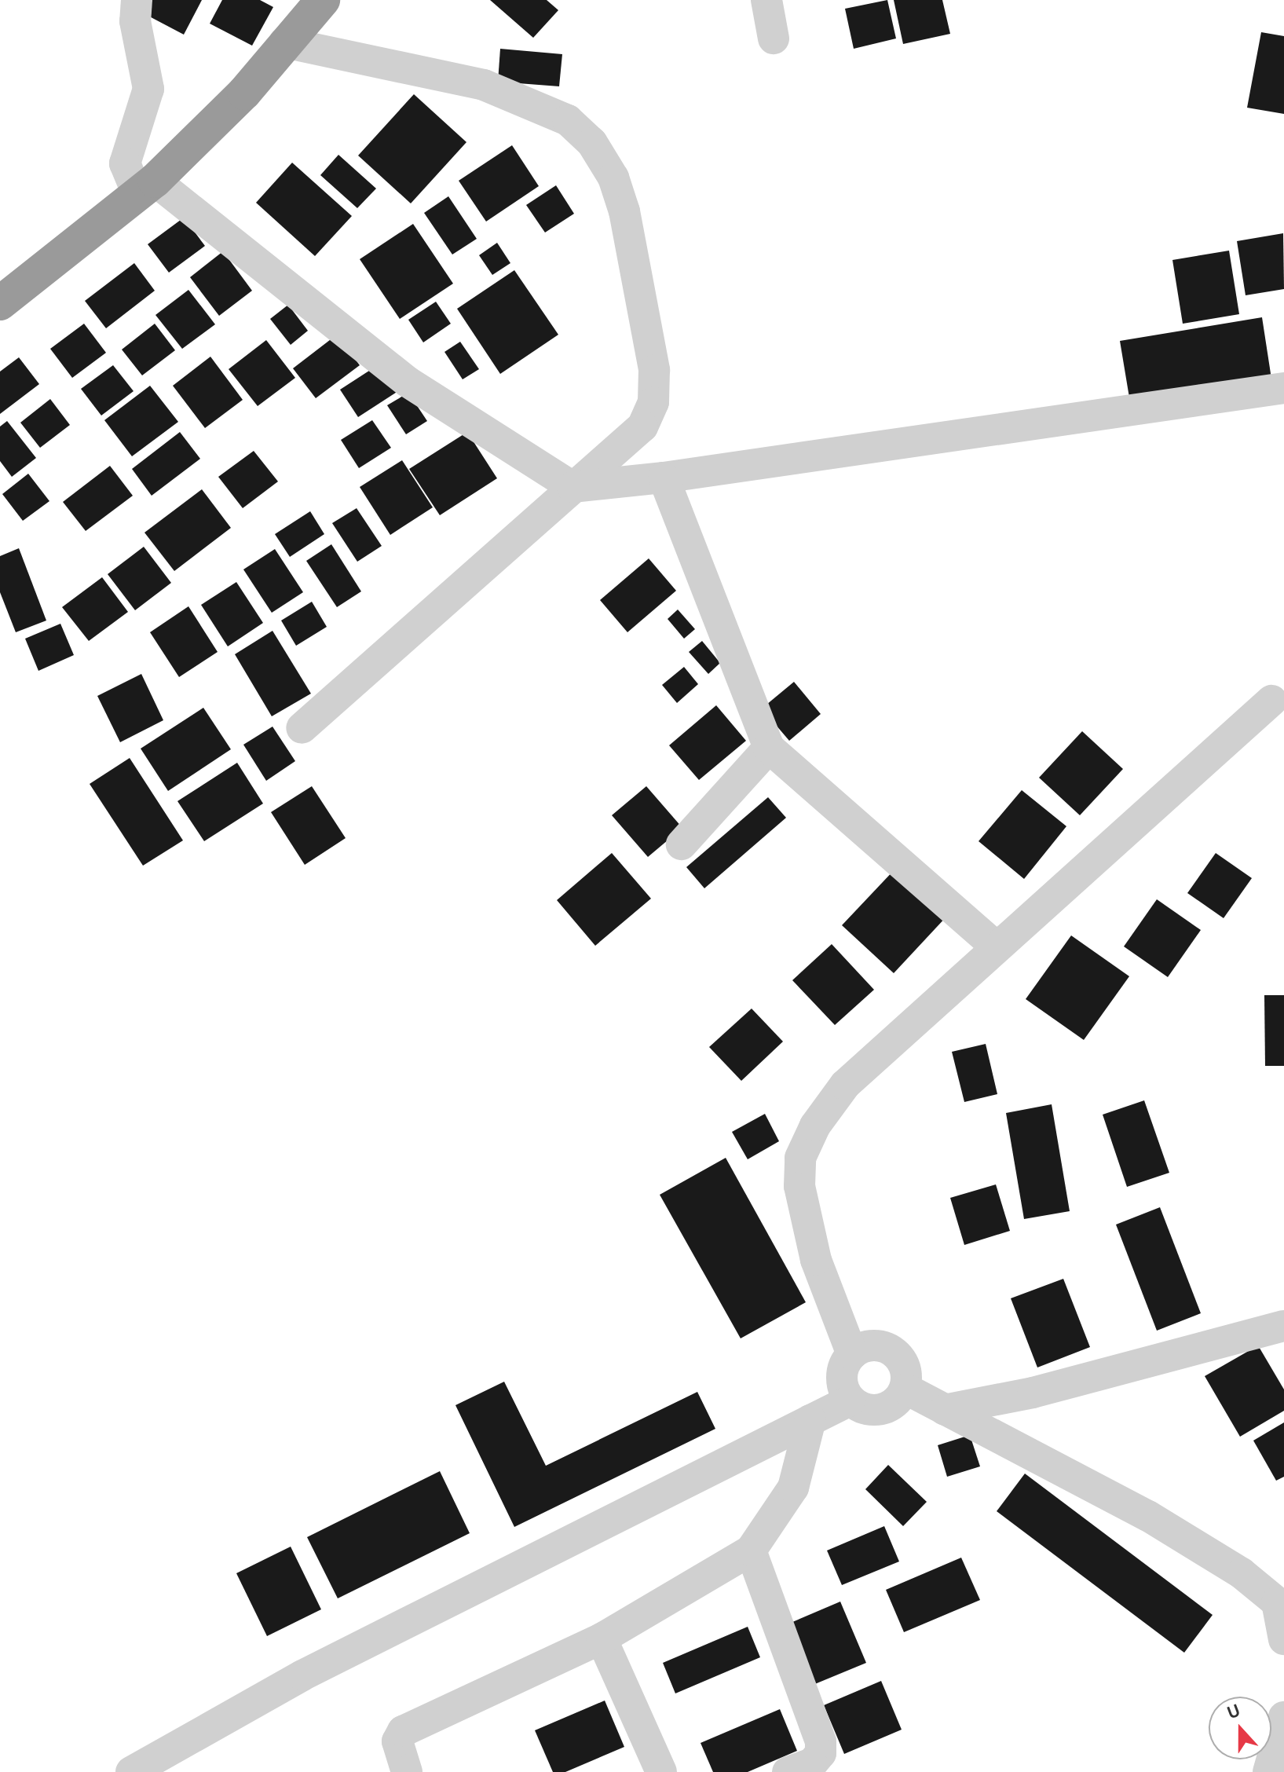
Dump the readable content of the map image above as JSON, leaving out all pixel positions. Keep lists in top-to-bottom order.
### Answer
{
  "north": "top"
}
